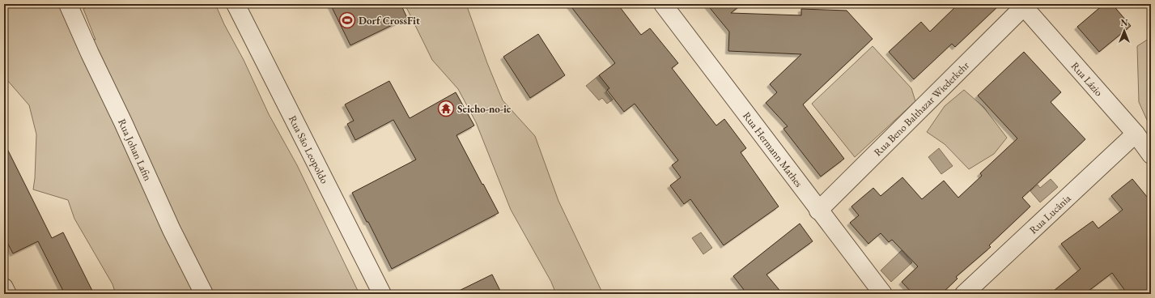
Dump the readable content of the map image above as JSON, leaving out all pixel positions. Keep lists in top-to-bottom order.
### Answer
{
  "streets": {
    "street": [
      "Rua Lázio",
      "Rua Beno Balthazar Wiederkehr",
      "Rua Johan Lafin",
      "Rua São Leopoldo",
      "Rua Hermann Mathes",
      "Rua Lucânia"
    ]
  },
  "crossings": [
    ["Rua Lázio", "Rua Beno Balthazar Wiederkehr"],
    ["Rua Lázio", "Rua Lucânia"],
    ["Rua Beno Balthazar Wiederkehr", "Rua Hermann Mathes"]
  ],
  "places": {
    "sports": ["Dorf CrossFit"],
    "temple": ["Seicho-no-ie"]
  },
  "north": "top"
}
